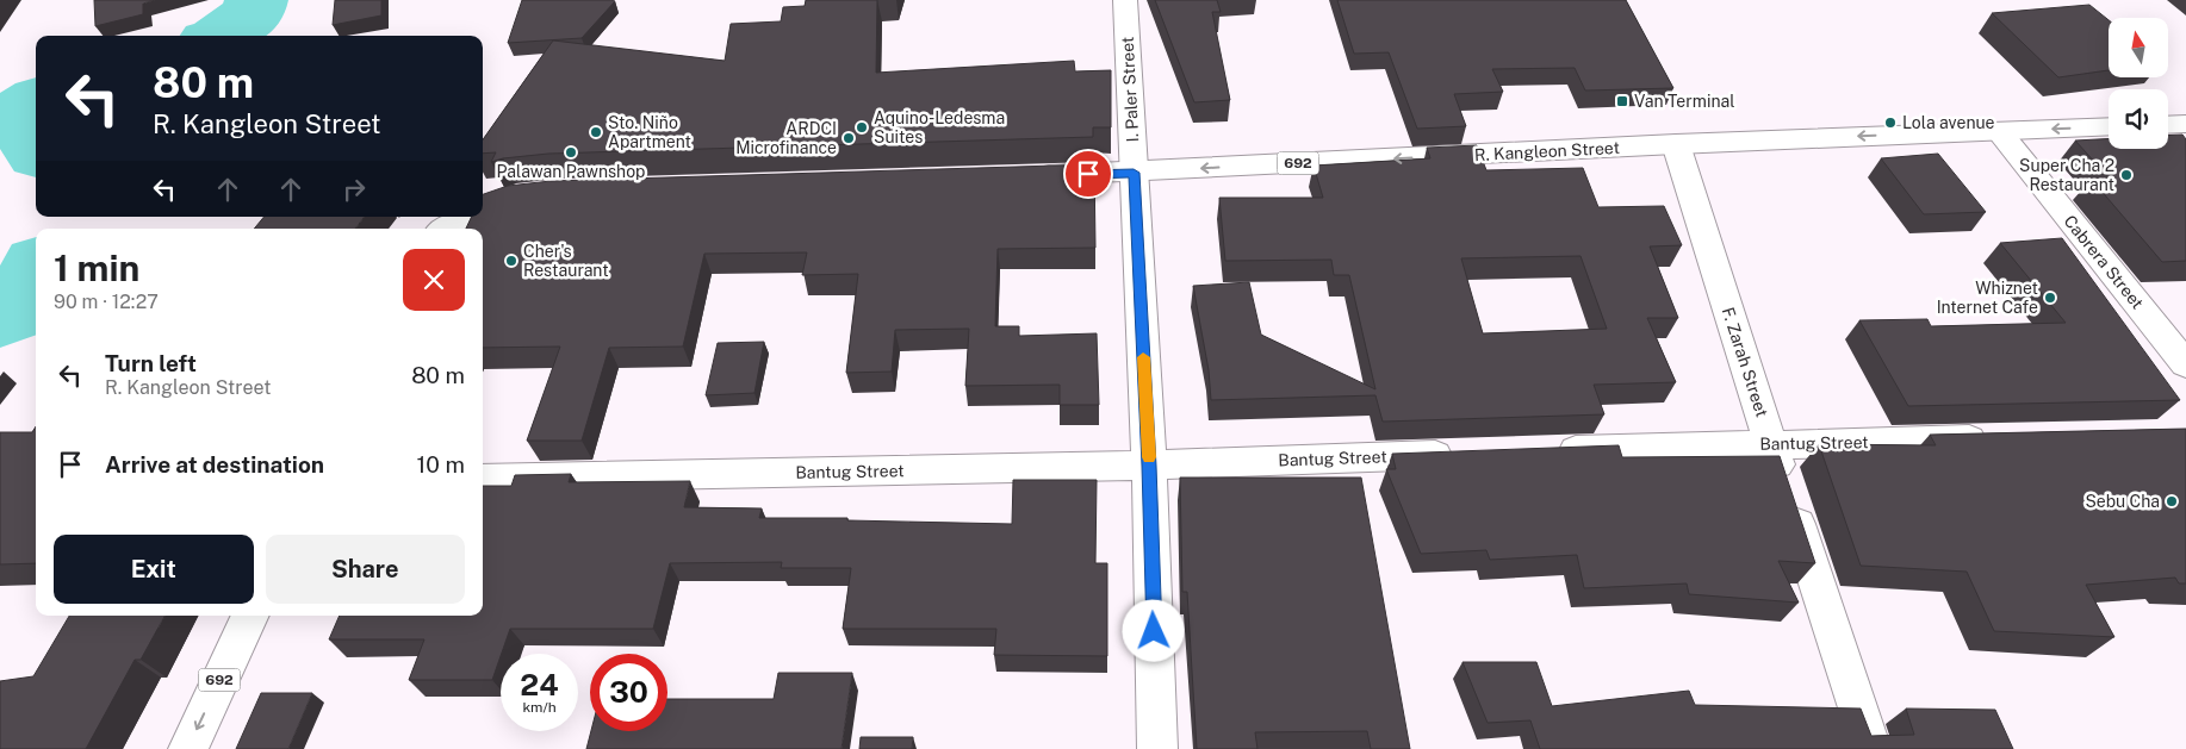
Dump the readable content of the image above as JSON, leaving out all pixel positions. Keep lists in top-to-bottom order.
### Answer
{
  "streets": {
    "street": [
      "I. Paler Street",
      "R. Kangleon Street",
      "692",
      "Cabrera Street",
      "F. Zarah Street",
      "Bantug Street"
    ]
  },
  "crossings": [
    ["I. Paler Street", "R. Kangleon Street"],
    ["I. Paler Street", "Bantug Street"],
    ["R. Kangleon Street", "Cabrera Street"],
    ["R. Kangleon Street", "F. Zarah Street"],
    ["F. Zarah Street", "Bantug Street"]
  ],
  "one_way": ["R. Kangleon Street"],
  "places": {
    "transit": ["Van Terminal"],
    "other": [
      "Lola avenue",
      "Aquino-Ledesma Suites",
      "Sto. Niño Apartment",
      "ARDCI Microfinance",
      "Palawan Pawnshop",
      "Super Cha 2 Restaurant",
      "Cher's Restaurant",
      "Whiznet Internet Cafe",
      "Sebu Cha"
    ]
  },
  "north": "top",
  "page": {
    "turn": ["80 m", "R. Kangleon Street"],
    "heading": ["1 min", "90 m · 12:27"],
    "list": [
      {
        "name": "Turn left",
        "note": "R. Kangleon Street",
        "value": "80 m"
      },
      {
        "name": "Arrive at destination",
        "value": "10 m"
      }
    ],
    "buttons": ["Exit", "Share"],
    "speed": "24 km/h",
    "limit": "30"
  }
}
